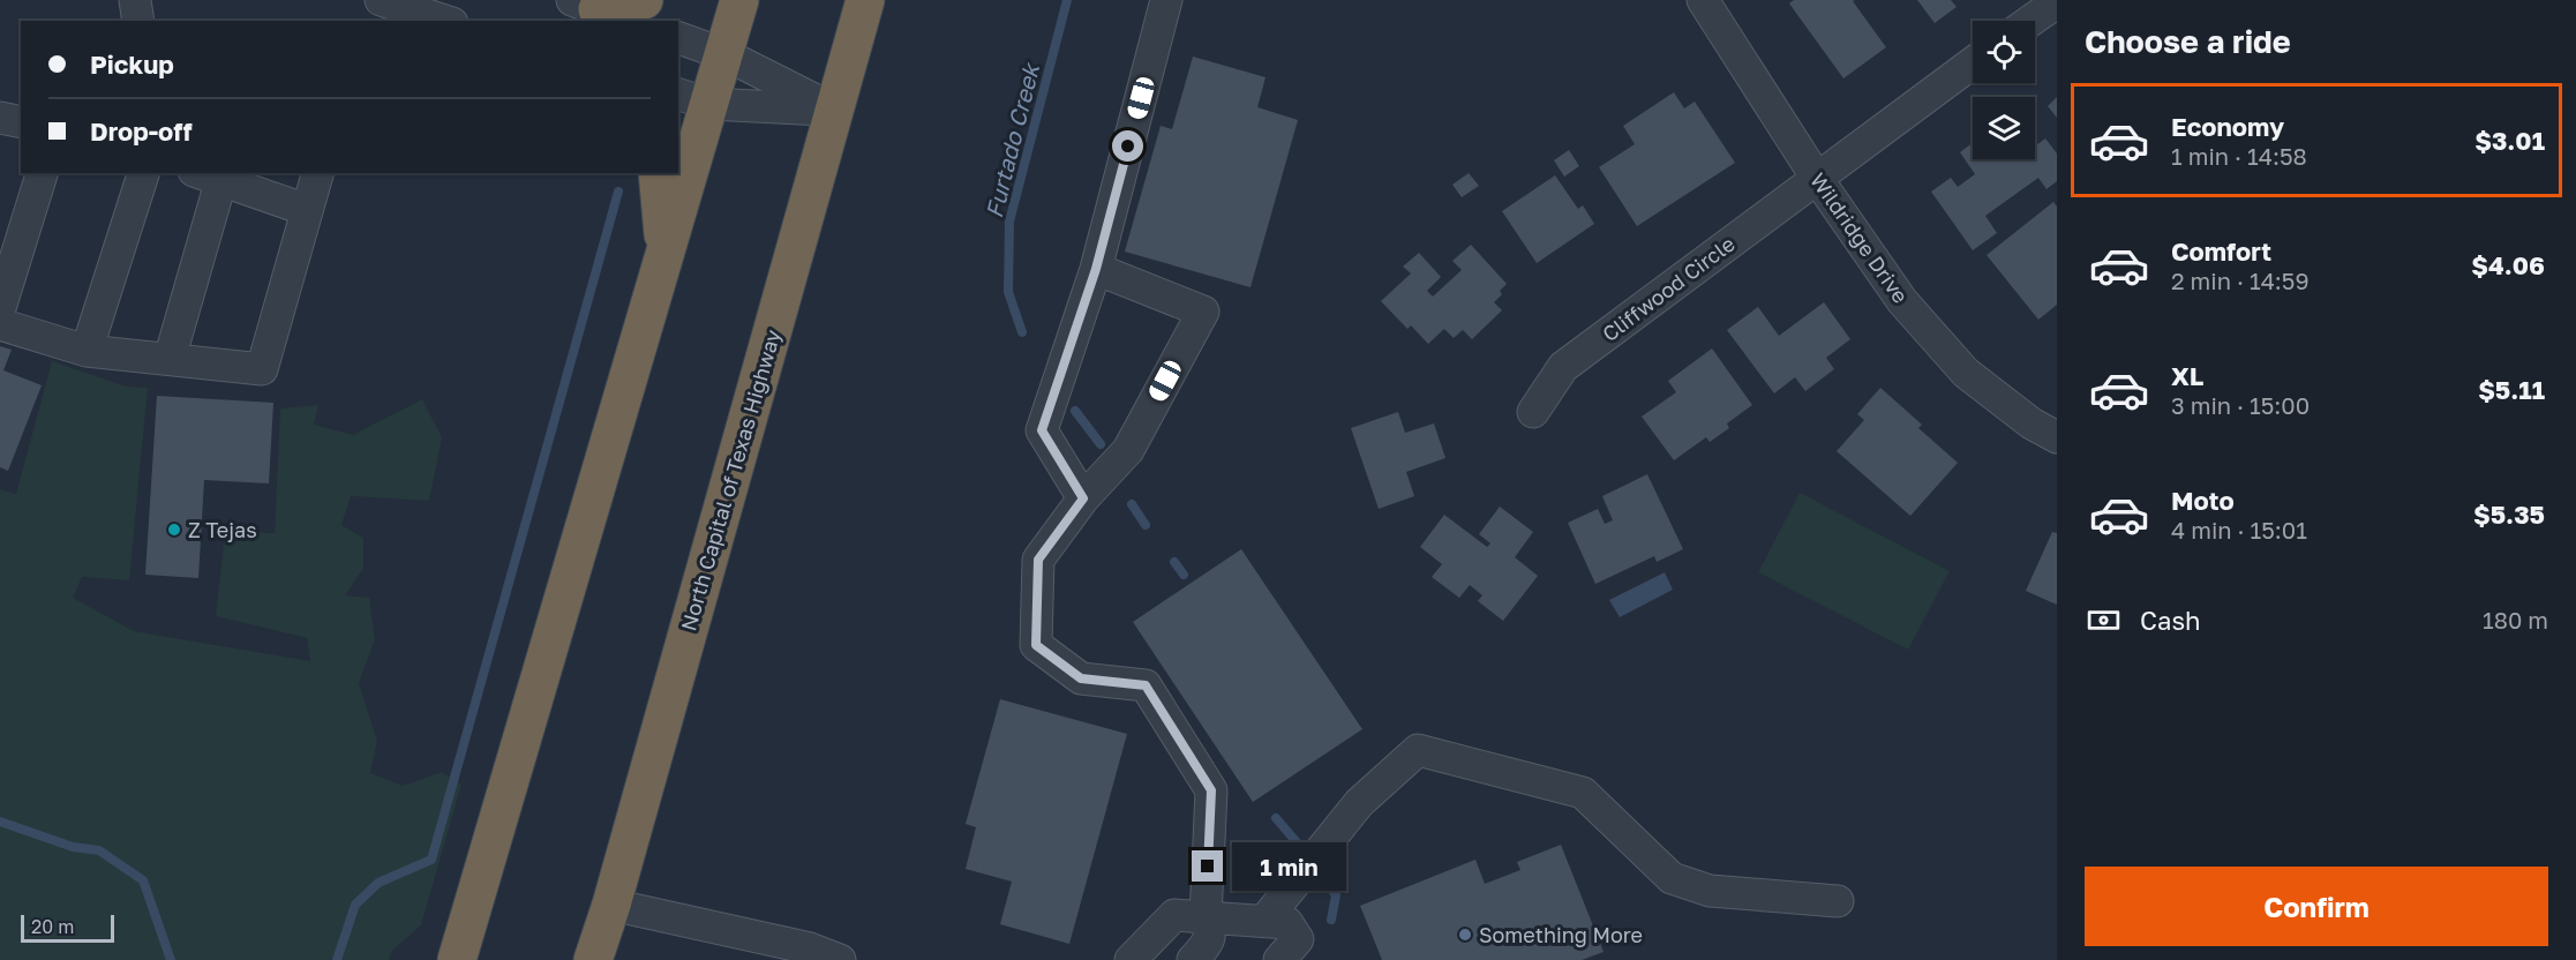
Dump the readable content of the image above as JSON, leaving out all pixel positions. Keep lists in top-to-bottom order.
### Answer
{
  "streets": {
    "highway": ["North Capital of Texas Highway"],
    "street": ["Wildridge Drive", "Cliffwood Circle"]
  },
  "crossings": [
    ["Wildridge Drive", "Cliffwood Circle"]
  ],
  "water": ["Furtado Creek"],
  "places": ["Z Tejas", "Something More"],
  "scale_bar": "20 m",
  "page": {
    "heading": "Choose a ride",
    "banner": ["Pickup", "Drop-off"],
    "list": [
      {
        "name": "Economy",
        "note": "1 min · 14:58",
        "value": "$3.01"
      },
      {
        "name": "Comfort",
        "note": "2 min · 14:59",
        "value": "$4.06"
      },
      {
        "name": "XL",
        "note": "3 min · 15:00",
        "value": "$5.11"
      },
      {
        "name": "Moto",
        "note": "4 min · 15:01",
        "value": "$5.35"
      }
    ],
    "pay": ["Cash", "180 m"],
    "bubble": "1 min",
    "buttons": "Confirm",
    "scale": "20 m"
  }
}
